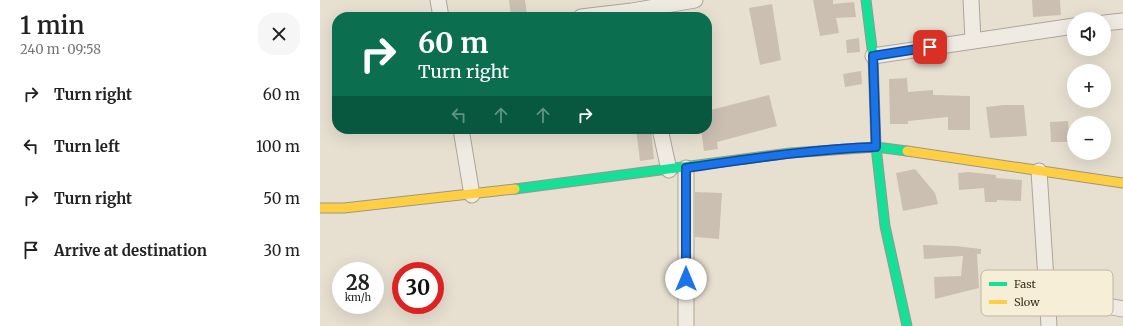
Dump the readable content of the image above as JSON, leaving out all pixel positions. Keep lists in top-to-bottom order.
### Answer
{
  "legend": ["Fast", "Slow"],
  "page": {
    "heading": ["1 min", "240 m · 09:58"],
    "map_buttons": ["+", "−"],
    "turn": ["60 m", "Turn right"],
    "list": [
      {
        "name": "Turn right",
        "value": "60 m"
      },
      {
        "name": "Turn left",
        "value": "100 m"
      },
      {
        "name": "Turn right",
        "value": "50 m"
      },
      {
        "name": "Arrive at destination",
        "value": "30 m"
      }
    ],
    "speed": "28 km/h",
    "limit": "30"
  }
}
